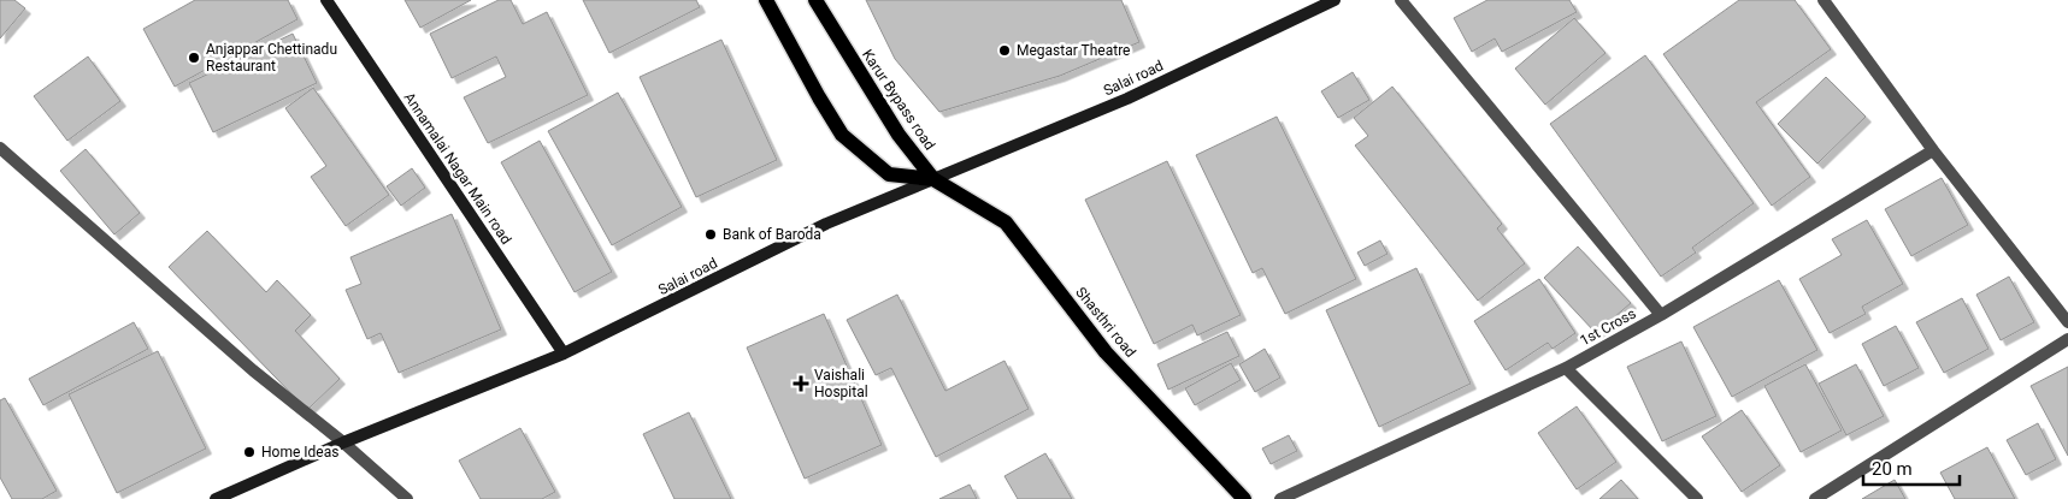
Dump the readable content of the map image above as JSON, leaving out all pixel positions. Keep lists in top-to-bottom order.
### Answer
{
  "streets": {
    "main road": [
      "Salai road",
      "Karur Bypass road",
      "Annamalai Nagar Main road",
      "Shasthri road"
    ],
    "street": ["1st Cross"]
  },
  "crossings": [
    ["Salai road", "Karur Bypass road"],
    ["Salai road", "Annamalai Nagar Main road"],
    ["Salai road", "Shasthri road"],
    ["Karur Bypass road", "Shasthri road"]
  ],
  "places": {
    "other": [
      "Megastar Theatre",
      "Anjappar Chettinadu Restaurant",
      "Bank of Baroda",
      "Home Ideas"
    ],
    "health": ["Vaishali Hospital"]
  },
  "scale_bar": "20 m"
}
